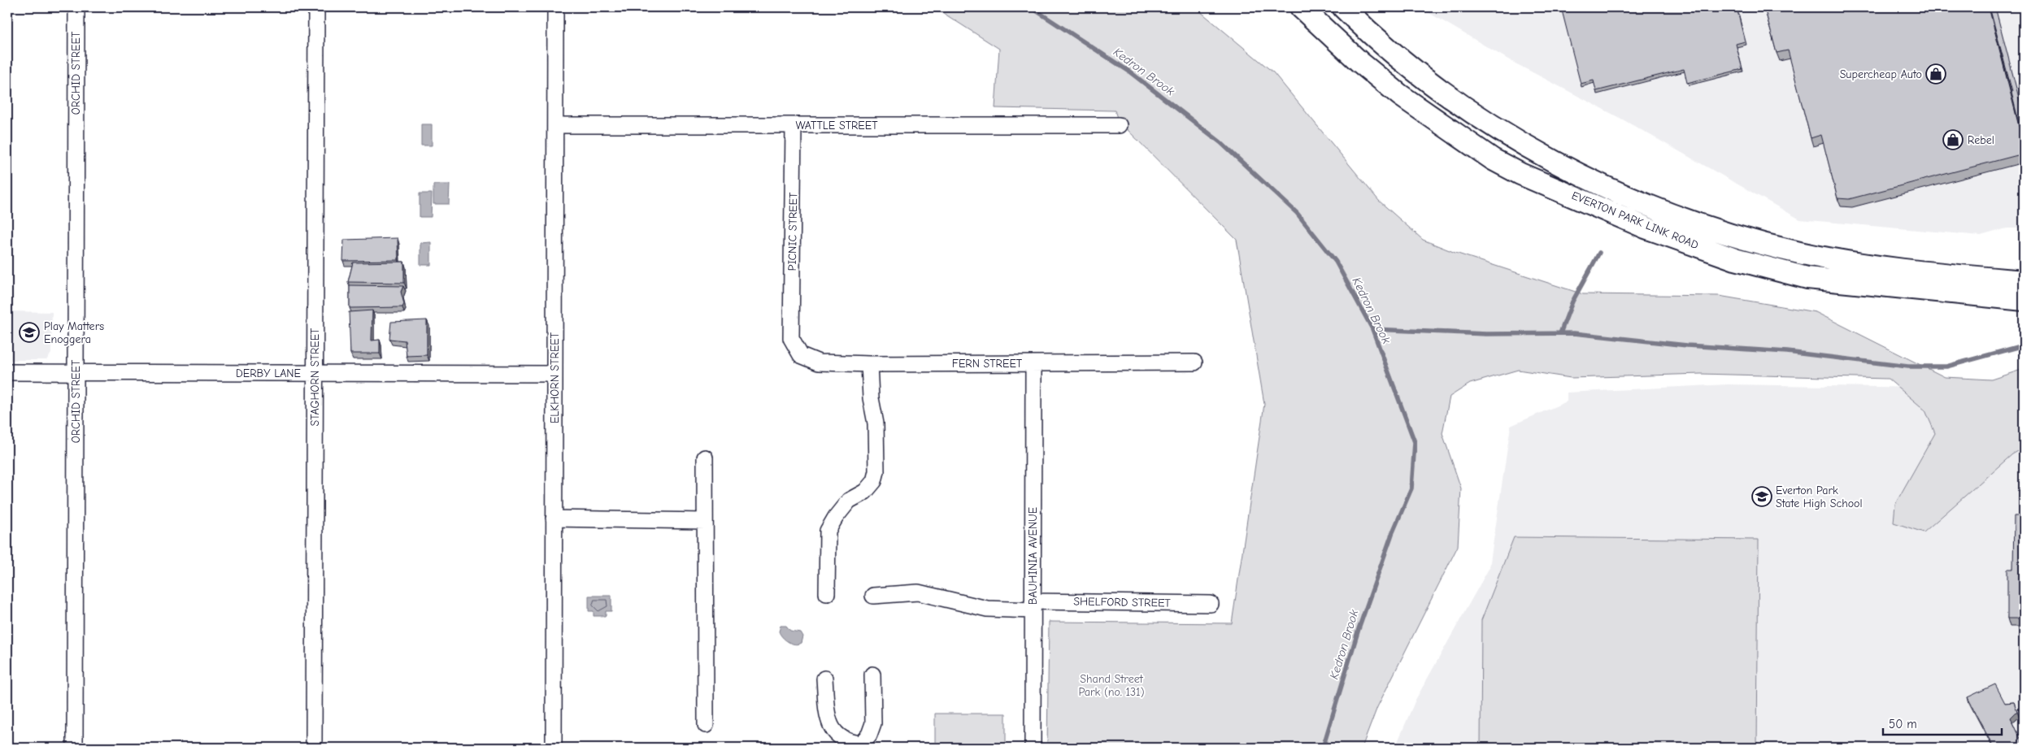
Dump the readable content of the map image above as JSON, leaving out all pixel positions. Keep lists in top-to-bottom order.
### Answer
{
  "streets": {
    "main road": ["EVERTON PARK LINK ROAD"],
    "street": [
      "ORCHID STREET",
      "WATTLE STREET",
      "PICNIC STREET",
      "FERN STREET",
      "DERBY LANE",
      "STAGHORN STREET",
      "ELKHORN STREET",
      "BAUHINIA AVENUE",
      "SHELFORD STREET"
    ]
  },
  "crossings": [
    ["ORCHID STREET", "DERBY LANE"],
    ["WATTLE STREET", "PICNIC STREET"],
    ["WATTLE STREET", "ELKHORN STREET"],
    ["PICNIC STREET", "FERN STREET"],
    ["FERN STREET", "BAUHINIA AVENUE"],
    ["DERBY LANE", "STAGHORN STREET"],
    ["DERBY LANE", "ELKHORN STREET"],
    ["BAUHINIA AVENUE", "SHELFORD STREET"]
  ],
  "water": ["Kedron Brook"],
  "parks": ["Shand Street Park (no. 131)"],
  "places": {
    "shop": ["Supercheap Auto", "Rebel"],
    "school or university": ["Play Matters Enoggera", "Everton Park State High School"]
  },
  "scale_bar": "50 m"
}
